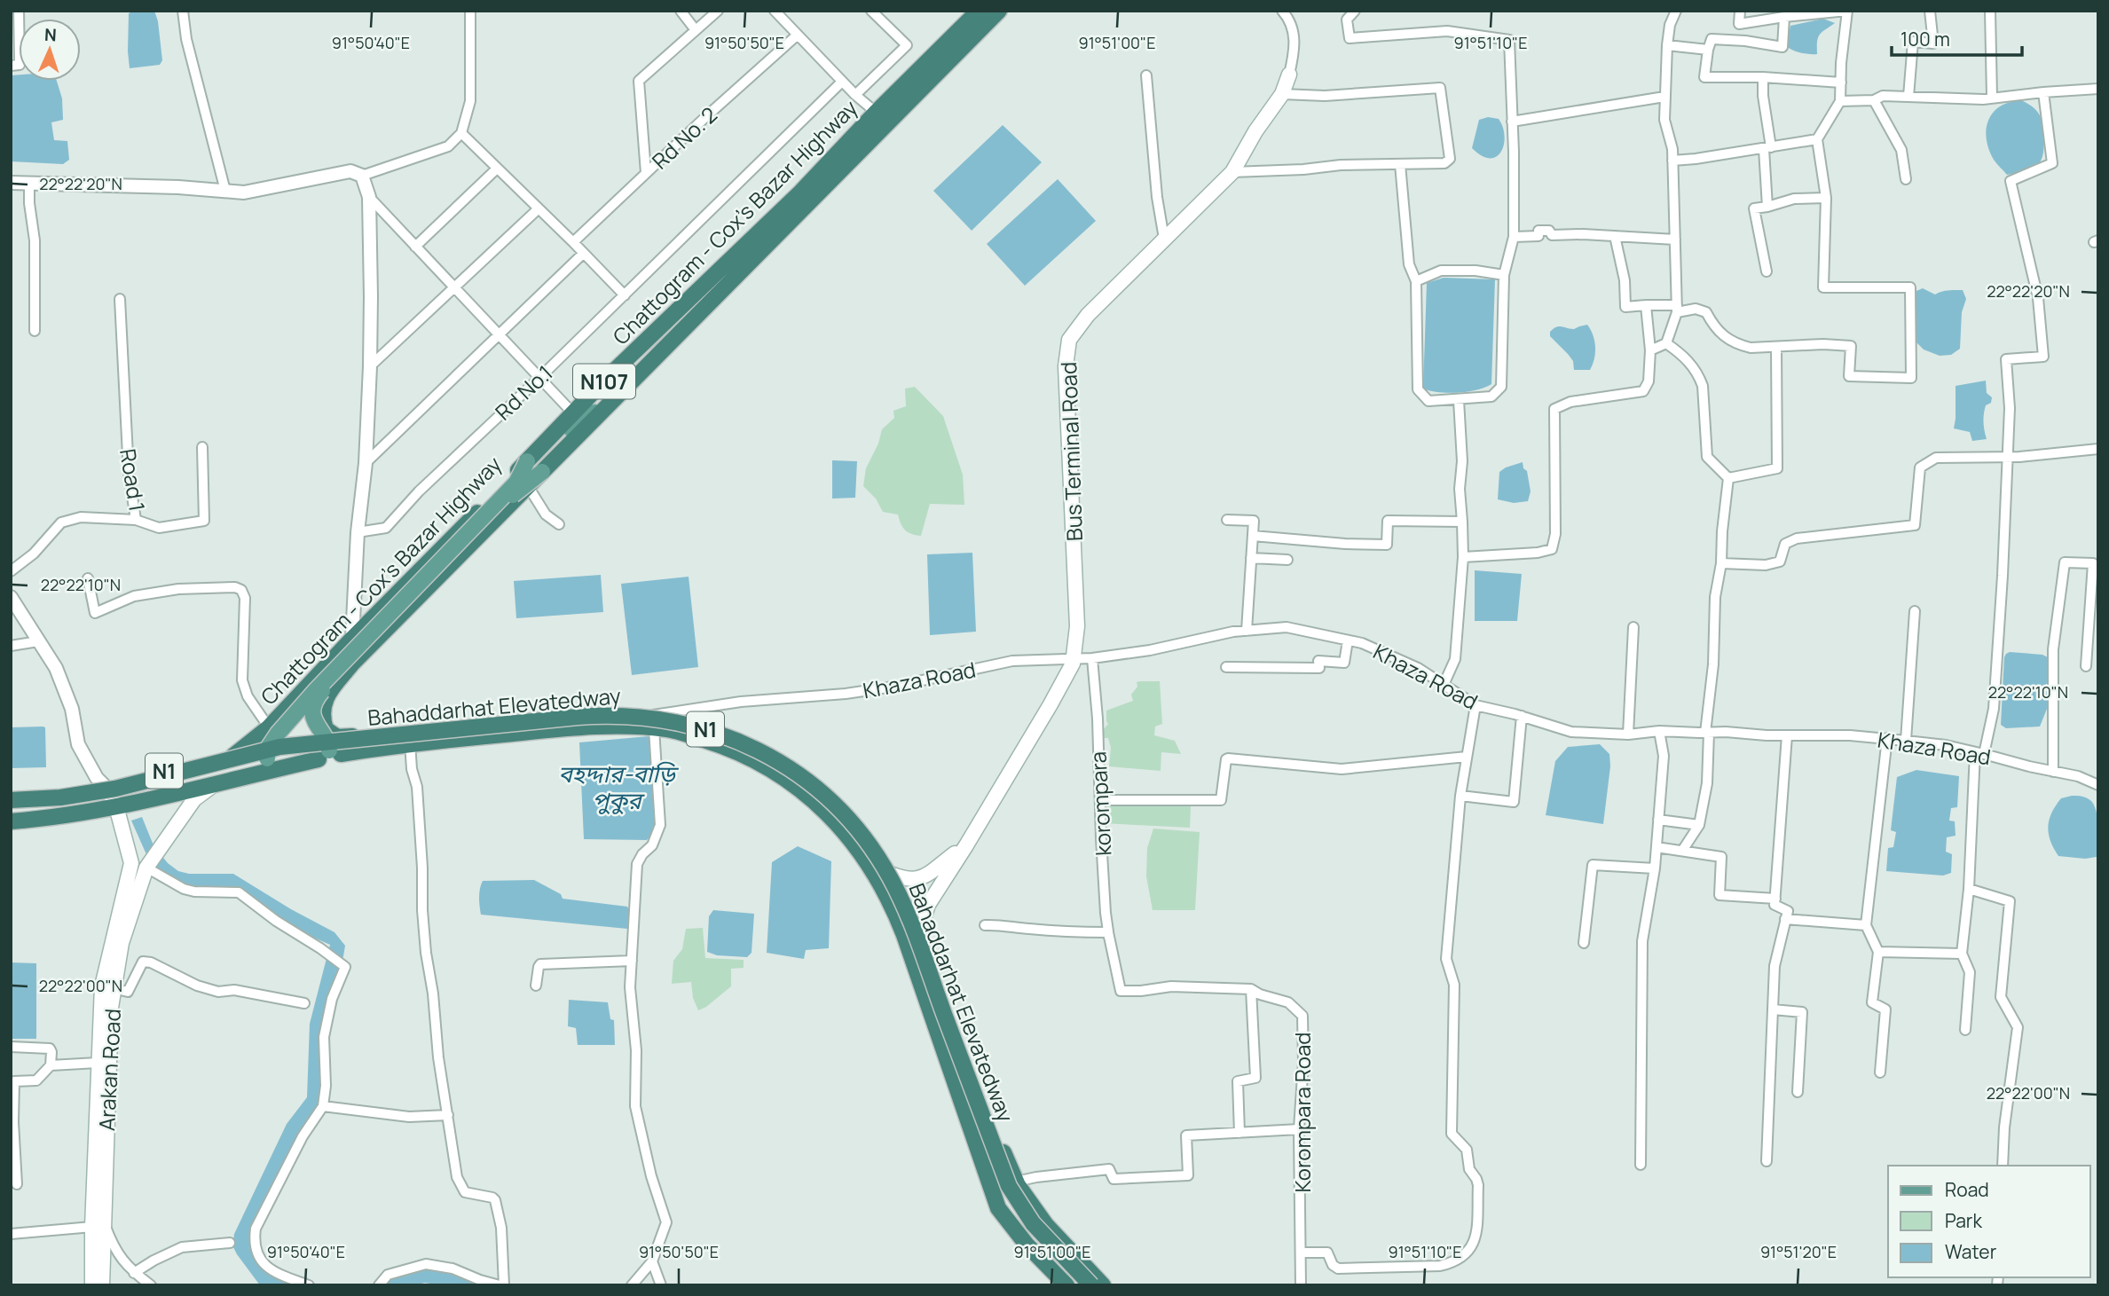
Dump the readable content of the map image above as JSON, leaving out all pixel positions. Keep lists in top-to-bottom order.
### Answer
{
  "streets": {
    "highway": [
      "Chattogram - Cox's Bazar Highway",
      "N107",
      "Bahaddarhat Elevatedway",
      "N1"
    ],
    "main road": ["Bus Terminal Road", "Arakan Road"],
    "street": [
      "Rd No. 2",
      "Rd No.1",
      "Road 1",
      "Khaza Road",
      "korompara",
      "Korompara Road"
    ]
  },
  "crossings": [
    ["Chattogram - Cox's Bazar Highway", "N1"],
    ["N107", "Bahaddarhat Elevatedway"],
    ["N107", "N1"],
    ["Bus Terminal Road", "Khaza Road"],
    ["Bus Terminal Road", "N1"],
    ["Khaza Road", "N1"],
    ["Khaza Road", "korompara"],
    ["Bahaddarhat Elevatedway", "N1"],
    ["N1", "Arakan Road"],
    ["korompara", "Korompara Road"]
  ],
  "water": ["বহদ্দার-বাড়ি পুকুর"],
  "legend": ["Road", "Park", "Water"],
  "scale_bar": "100 m",
  "north": "top",
  "coordinates": [
    "91°50'40\"E",
    "91°50'50\"E",
    "91°51'00\"E",
    "91°51'10\"E",
    "22°22'20\"N",
    "22°22'10\"N",
    "22°22'00\"N",
    "91°51'20\"E"
  ]
}
